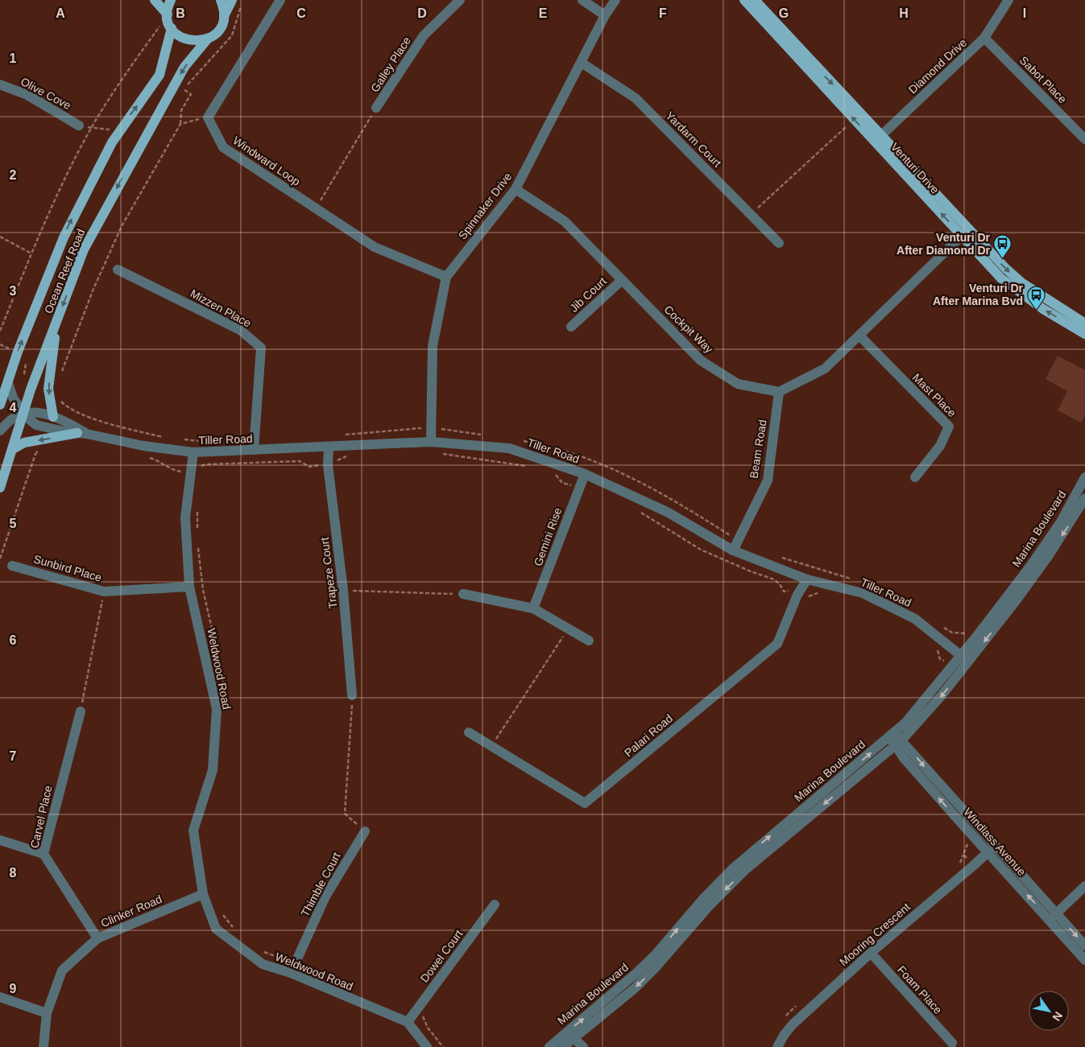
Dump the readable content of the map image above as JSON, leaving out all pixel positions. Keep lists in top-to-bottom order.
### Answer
{
  "streets": {
    "main road": ["Venturi Drive", "Ocean Reef Road"],
    "street": [
      "Galley Place",
      "Diamond Drive",
      "Sabot Place",
      "Olive Cove",
      "Yardarm Court",
      "Windward Loop",
      "Spinnaker Drive",
      "Jib Court",
      "Mizzen Place",
      "Cockpit Way",
      "Mast Place",
      "Tiller Road",
      "Beam Road",
      "Marina Boulevard",
      "Gemini Rise",
      "Sunbird Place",
      "Trapeze Court",
      "Weldwood Road",
      "Palari Road",
      "Carvel Place",
      "Windlass Avenue",
      "Thimble Court",
      "Clinker Road",
      "Mooring Crescent",
      "Dowel Court",
      "Foam Place"
    ]
  },
  "crossings": [
    ["Diamond Drive", "Sabot Place"],
    ["Diamond Drive", "Venturi Drive"],
    ["Yardarm Court", "Spinnaker Drive"],
    ["Windward Loop", "Spinnaker Drive"],
    ["Spinnaker Drive", "Cockpit Way"],
    ["Spinnaker Drive", "Tiller Road"],
    ["Ocean Reef Road", "Tiller Road"],
    ["Jib Court", "Cockpit Way"],
    ["Mizzen Place", "Tiller Road"],
    ["Cockpit Way", "Beam Road"],
    ["Tiller Road", "Beam Road"],
    ["Tiller Road", "Marina Boulevard"],
    ["Tiller Road", "Gemini Rise"],
    ["Tiller Road", "Trapeze Court"],
    ["Tiller Road", "Weldwood Road"],
    ["Tiller Road", "Palari Road"],
    ["Marina Boulevard", "Windlass Avenue"],
    ["Sunbird Place", "Weldwood Road"],
    ["Weldwood Road", "Thimble Court"],
    ["Weldwood Road", "Clinker Road"],
    ["Weldwood Road", "Dowel Court"],
    ["Carvel Place", "Clinker Road"],
    ["Windlass Avenue", "Mooring Crescent"],
    ["Mooring Crescent", "Foam Place"]
  ],
  "places": {
    "bus stop": ["Venturi Dr After Diamond Dr", "Venturi Dr After Marina Bvd"]
  },
  "north": "bottom right",
  "grid": {
    "columns": [
      "A",
      "B",
      "C",
      "D",
      "E",
      "F",
      "G",
      "H",
      "I"
    ],
    "rows": [
      "1",
      "2",
      "3",
      "4",
      "5",
      "6",
      "7",
      "8",
      "9"
    ]
  }
}
